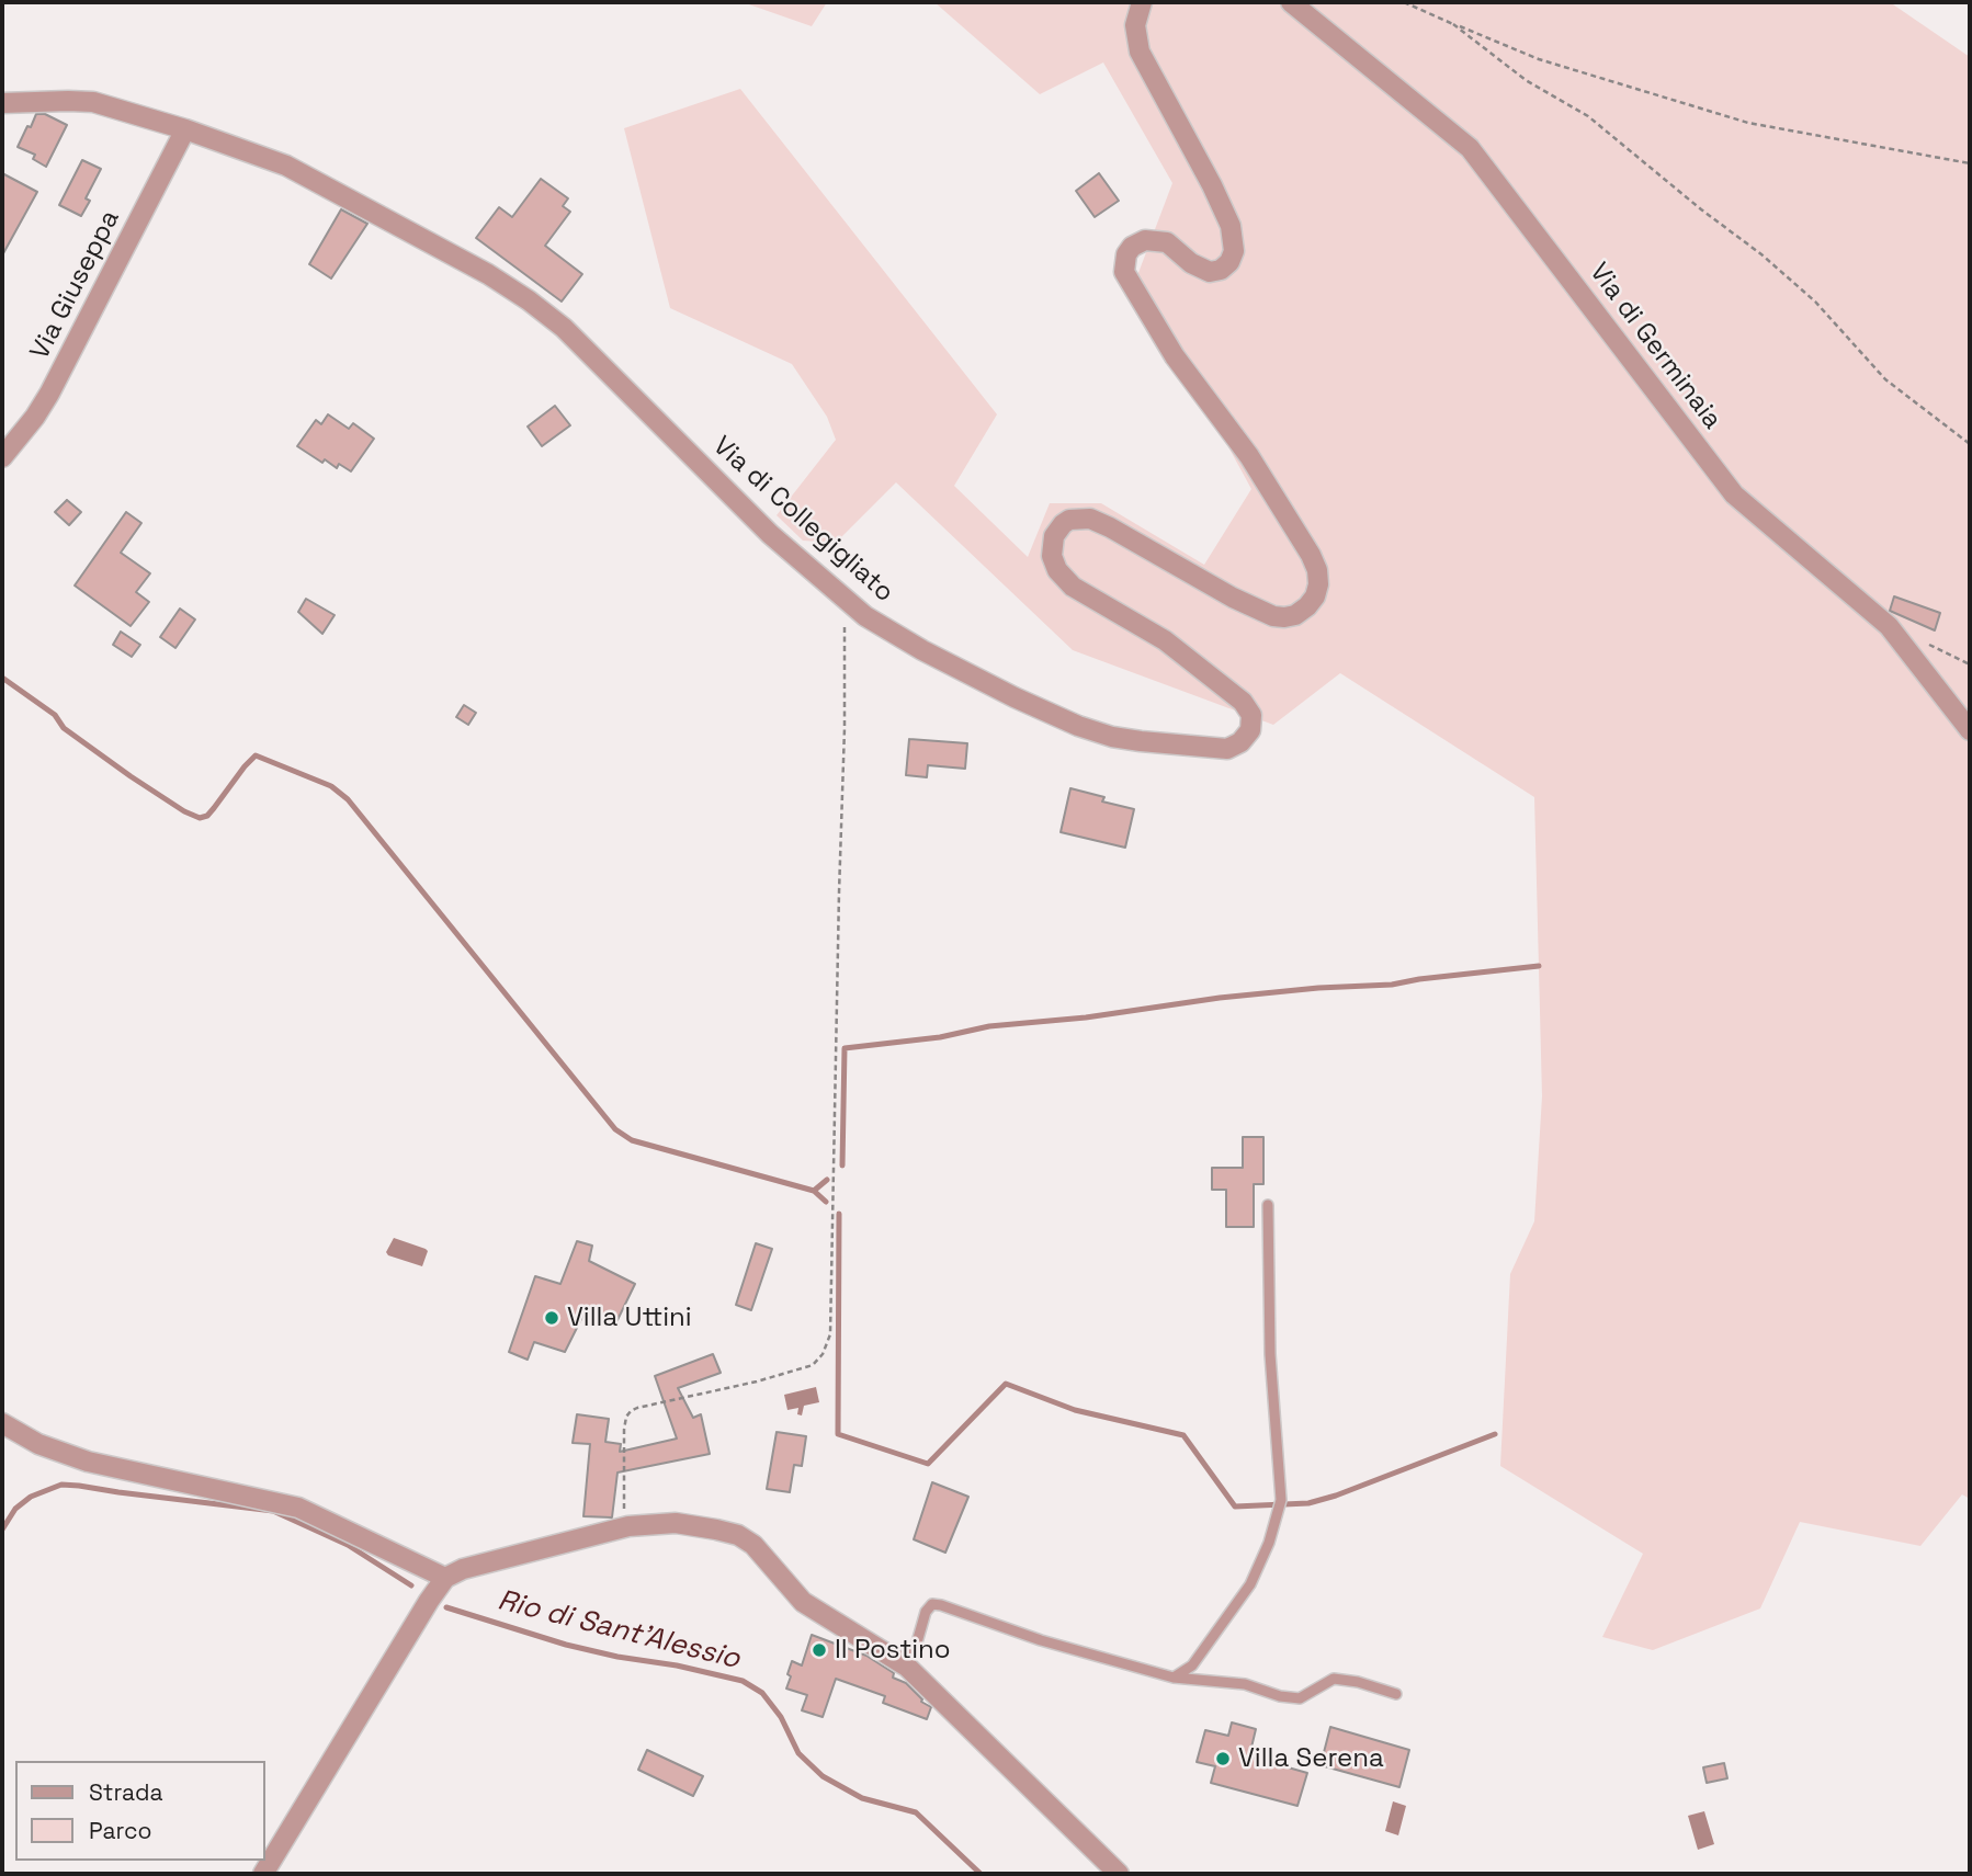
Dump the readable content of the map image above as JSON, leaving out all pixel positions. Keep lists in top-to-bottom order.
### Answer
{
  "streets": {
    "street": ["Via Giuseppa", "Via di Germinaia", "Via di Collegigliato"]
  },
  "crossings": [
    ["Via Giuseppa", "Via di Collegigliato"]
  ],
  "water": ["Rio di Sant'Alessio"],
  "places": ["Villa Uttini", "Il Postino", "Villa Serena"],
  "legend": ["Strada", "Parco"]
}
